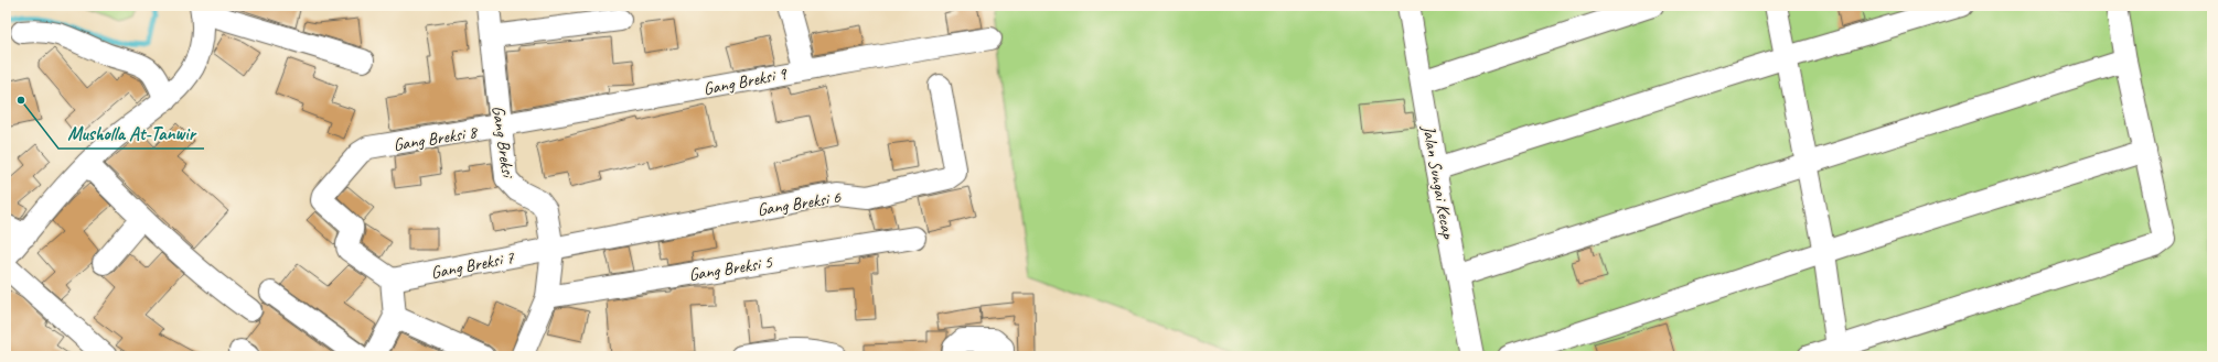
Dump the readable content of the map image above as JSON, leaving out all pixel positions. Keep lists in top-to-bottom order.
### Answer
{
  "streets": {
    "street": [
      "Gang Breksi 9",
      "Gang Breksi 8",
      "Gang Breksi",
      "Jalan Sungai Kecap",
      "Gang Breksi 6",
      "Gang Breksi 7",
      "Gang Breksi 5"
    ]
  },
  "crossings": [
    ["Gang Breksi 9", "Gang Breksi 8"],
    ["Gang Breksi 9", "Gang Breksi"],
    ["Gang Breksi 8", "Gang Breksi"],
    ["Gang Breksi 8", "Gang Breksi 7"],
    ["Gang Breksi", "Gang Breksi 6"],
    ["Gang Breksi", "Gang Breksi 7"],
    ["Gang Breksi", "Gang Breksi 5"],
    ["Gang Breksi 6", "Gang Breksi 7"]
  ],
  "places": ["Musholla At-Tanwir"]
}
